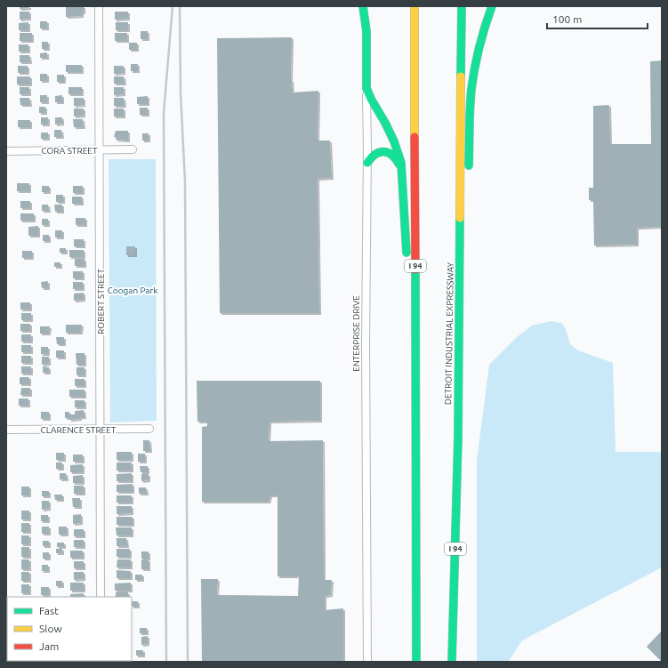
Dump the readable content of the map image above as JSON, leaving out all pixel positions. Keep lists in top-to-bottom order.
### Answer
{
  "streets": {
    "main road": ["I 94", "ENTERPRISE DRIVE", "DETROIT INDUSTRIAL EXPRESSWAY"],
    "street": ["CORA STREET", "ROBERT STREET", "CLARENCE STREET"]
  },
  "crossings": [
    ["CORA STREET", "ROBERT STREET"],
    ["ROBERT STREET", "CLARENCE STREET"]
  ],
  "parks": ["Coogan Park"],
  "legend": ["Fast", "Slow", "Jam"],
  "scale_bar": "100 m"
}
